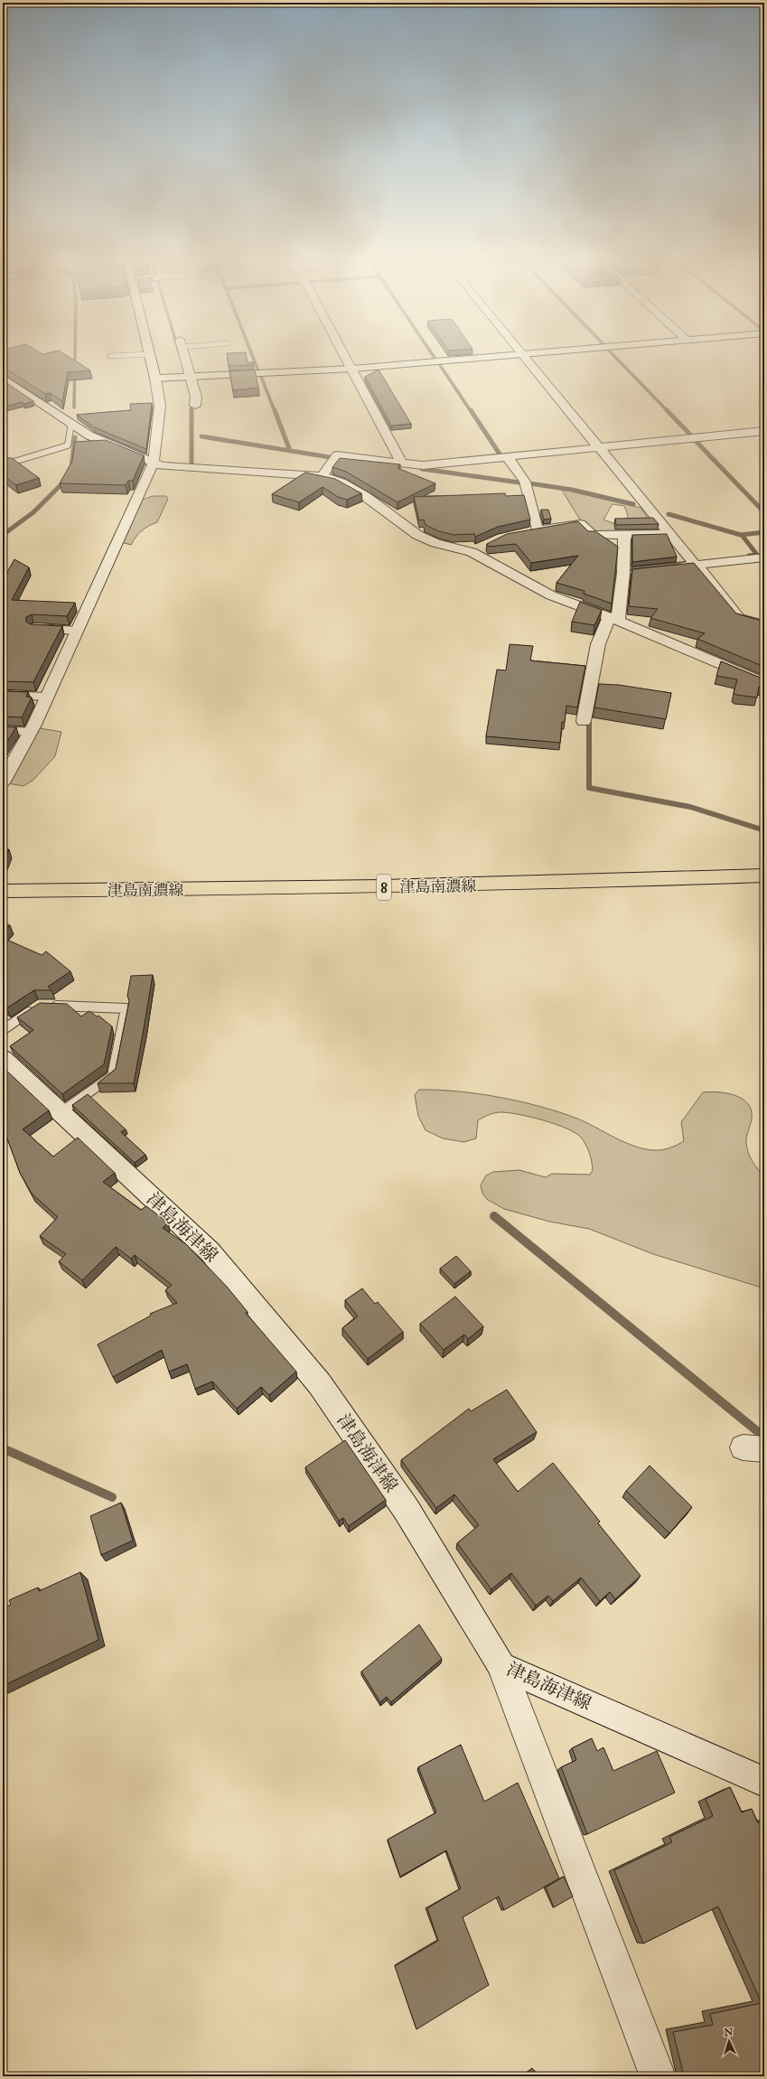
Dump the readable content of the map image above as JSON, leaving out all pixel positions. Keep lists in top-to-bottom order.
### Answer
{
  "streets": {
    "main road": ["津島南濃線", "8"],
    "street": ["津島海津線"]
  },
  "north": "top"
}
